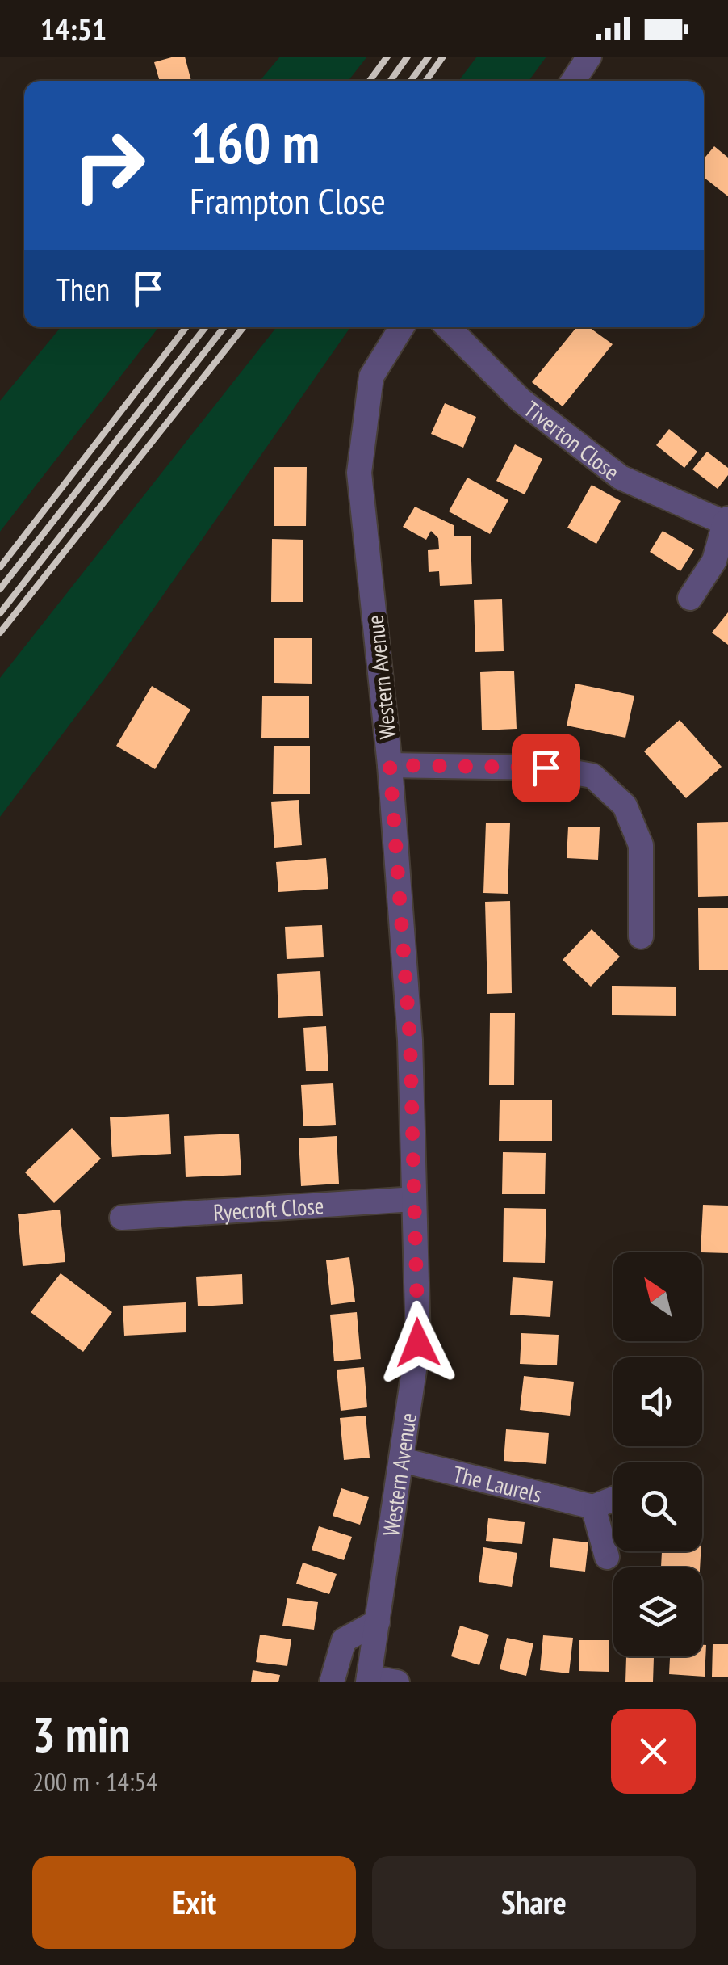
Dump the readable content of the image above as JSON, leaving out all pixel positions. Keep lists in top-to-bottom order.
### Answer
{
  "streets": {
    "street": [
      "Tiverton Close",
      "Western Avenue",
      "Ryecroft Close",
      "The Laurels"
    ]
  },
  "crossings": [
    ["Western Avenue", "Ryecroft Close"],
    ["Western Avenue", "The Laurels"]
  ],
  "north": "top left",
  "page": {
    "status": "14:51",
    "turn": ["160 m", "Frampton Close"],
    "then": "Then",
    "heading": ["3 min", "200 m · 14:54"],
    "buttons": ["Exit", "Share"]
  }
}
